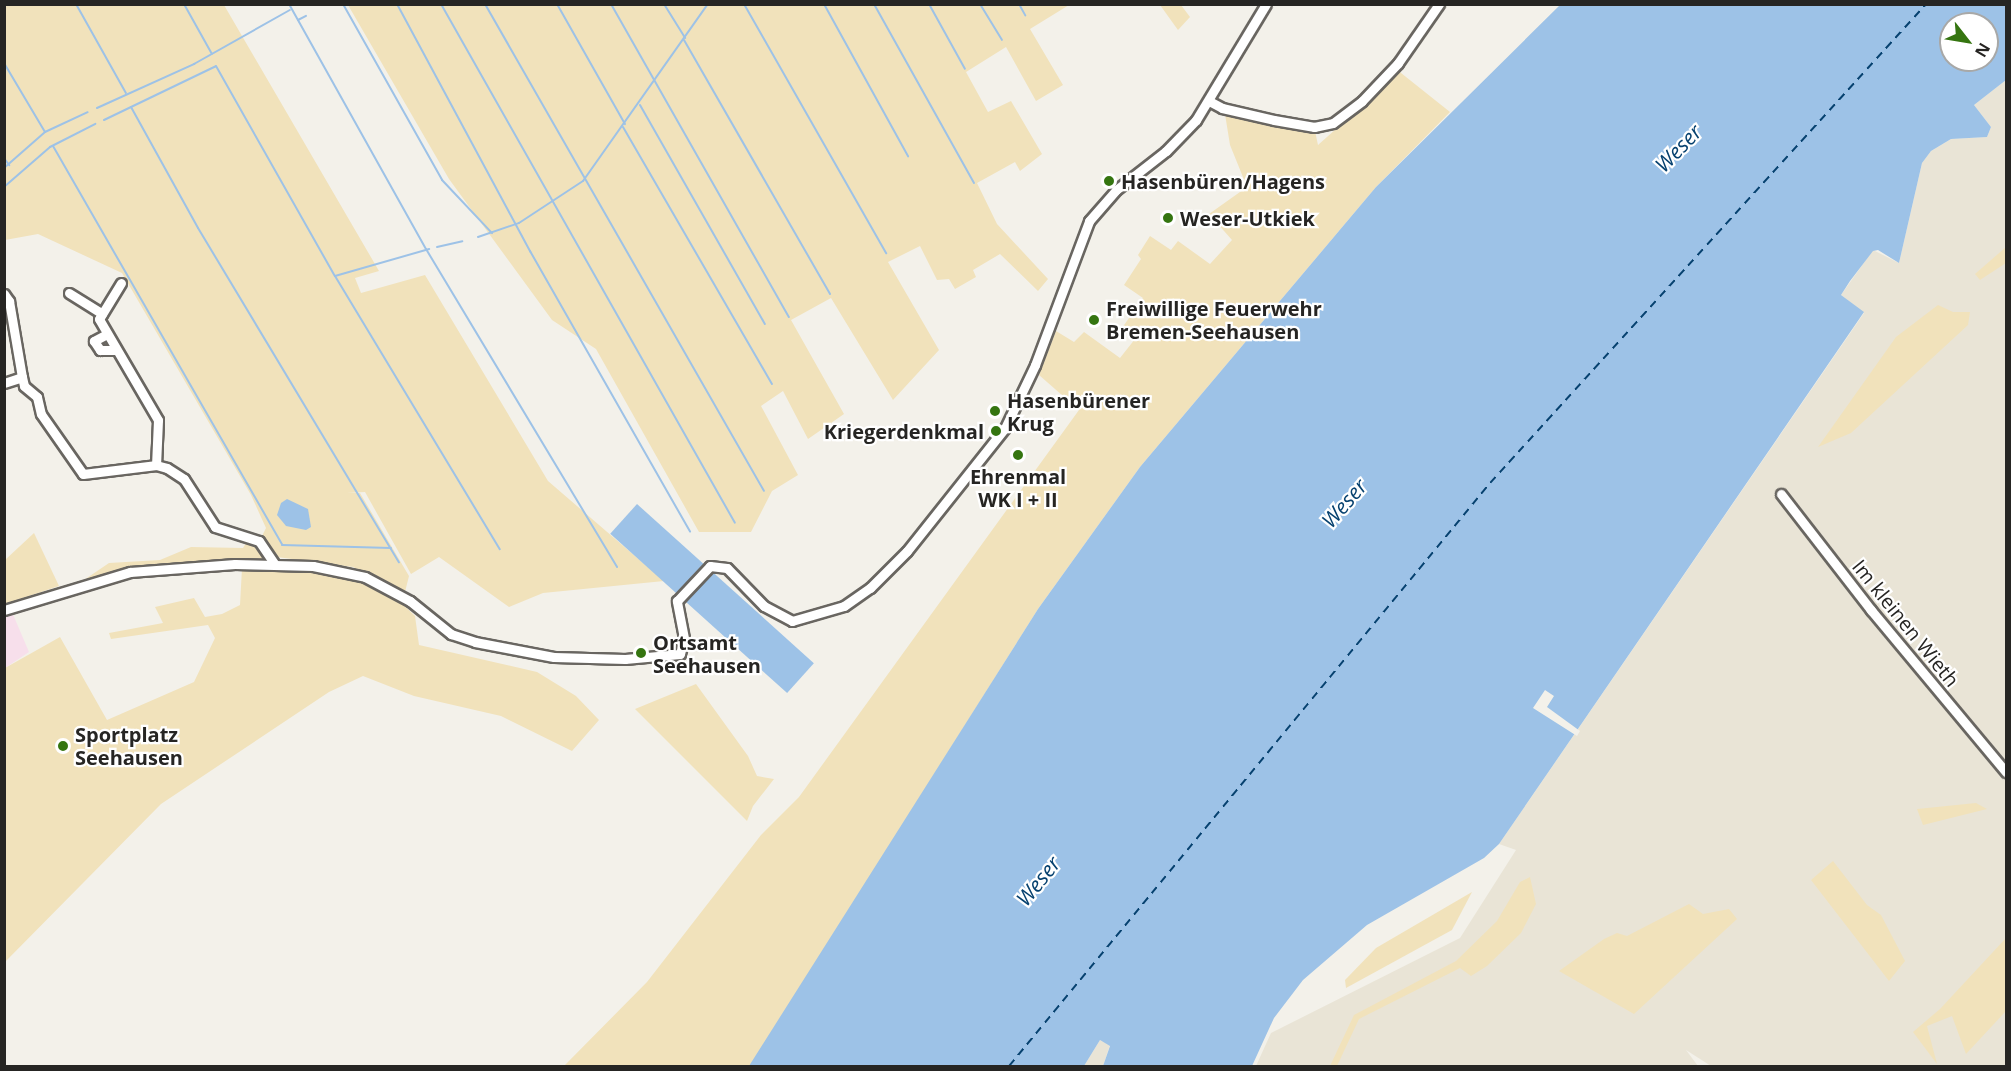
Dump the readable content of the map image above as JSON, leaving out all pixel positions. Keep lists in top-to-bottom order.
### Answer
{
  "streets": {
    "street": ["Im kleinen Wieth"]
  },
  "water": ["Weser"],
  "places": [
    "Hasenbüren/Hagens",
    "Weser-Utkiek",
    "Freiwillige Feuerwehr Bremen-Seehausen",
    "Hasenbürener Krug",
    "Kriegerdenkmal",
    "Ehrenmal WK I + II",
    "Ortsamt Seehausen",
    "Sportplatz Seehausen"
  ],
  "north": "bottom right"
}
